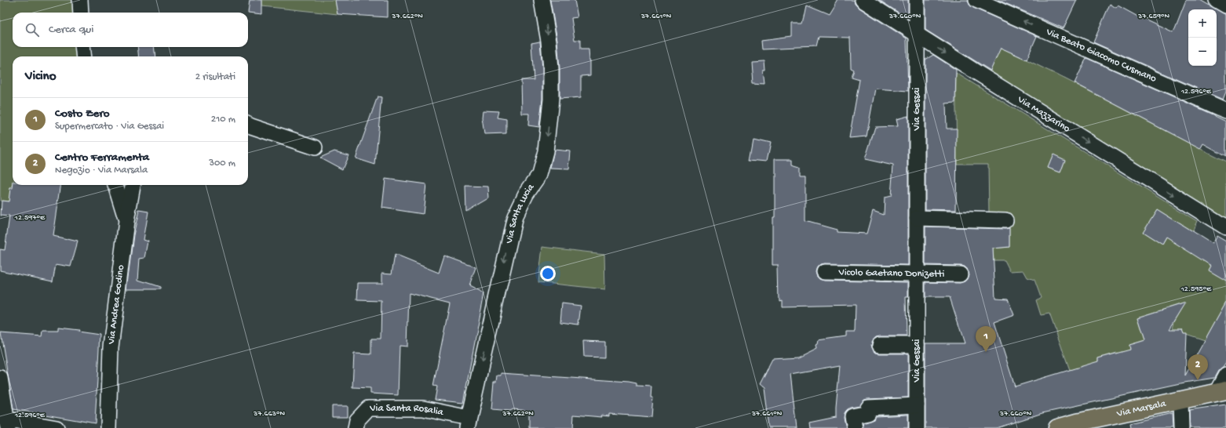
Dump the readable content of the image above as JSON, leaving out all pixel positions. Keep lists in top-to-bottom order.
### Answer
{
  "streets": {
    "main road": ["Via Marsala"],
    "street": [
      "Via Beato Giacomo Cusmano",
      "Via Gessai",
      "Via Mazzarino",
      "Via Santa Lucia",
      "Vicolo Gaetano Donizetti",
      "Via Andrea Godino",
      "Via Santa Rosalia"
    ]
  },
  "crossings": [
    ["Via Gessai", "Via Mazzarino"],
    ["Via Gessai", "Vicolo Gaetano Donizetti"],
    ["Via Santa Lucia", "Via Santa Rosalia"]
  ],
  "one_way": ["Via Beato Giacomo Cusmano", "Via Mazzarino", "Via Santa Lucia"],
  "page": {
    "map_buttons": ["+", "−"],
    "search": "Cerca qui",
    "heading": ["Vicino", "2 risultati"],
    "list": [
      {
        "mark": "1",
        "name": "Costo Zero",
        "note": "Supermercato · Via Gessai",
        "value": "210 m"
      },
      {
        "mark": "2",
        "name": "Centro Ferramenta",
        "note": "Negozio · Via Marsala",
        "value": "300 m"
      }
    ],
    "pins": ["1", "2"]
  },
  "coordinates": [
    "37.662°N",
    "37.661°N",
    "37.660°N",
    "37.659°N",
    "12.596°E",
    "12.597°E",
    "12.595°E",
    "37.663°N"
  ]
}
